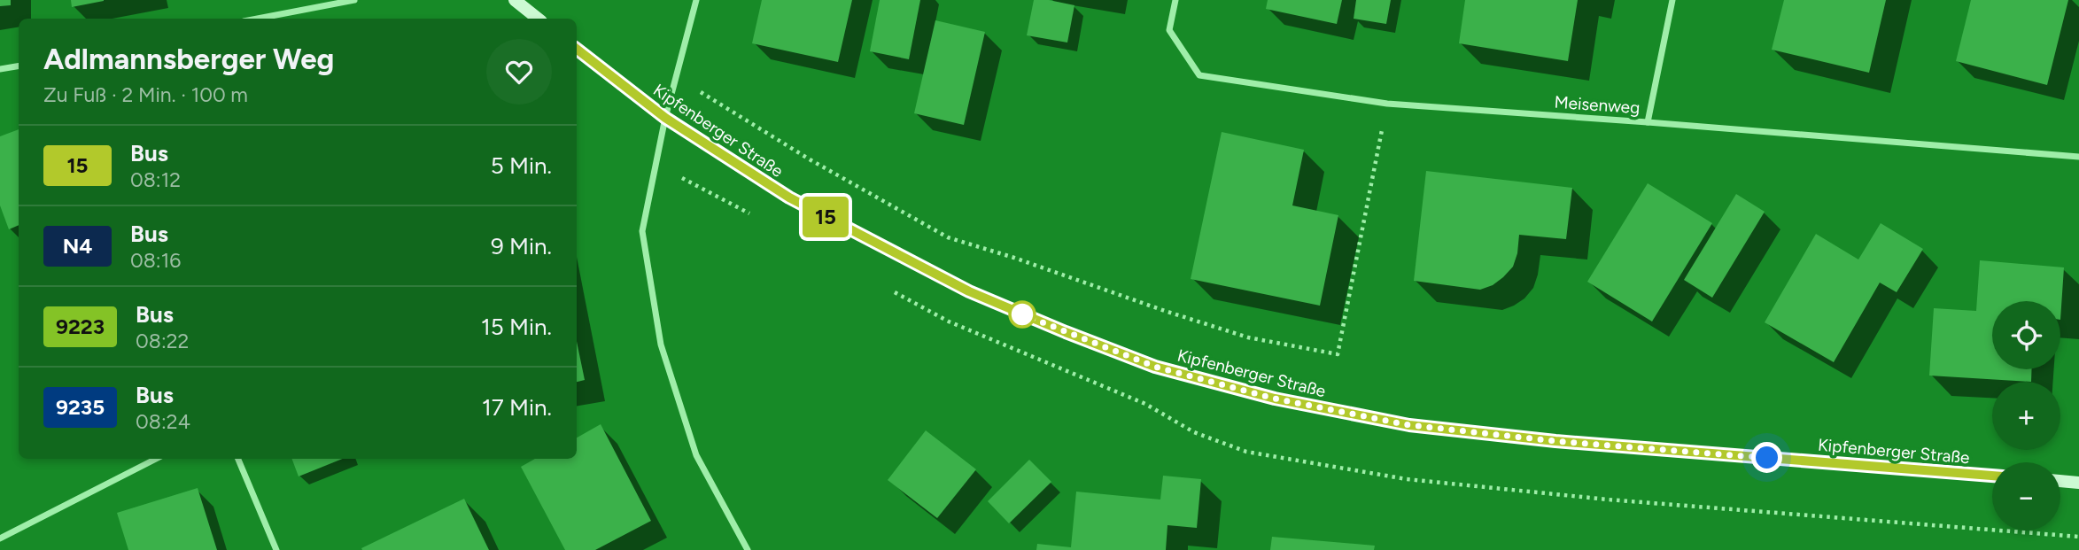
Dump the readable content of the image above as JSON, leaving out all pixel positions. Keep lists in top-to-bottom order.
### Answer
{
  "streets": {
    "street": ["Meisenweg", "Kipfenberger Straße"]
  },
  "lines": ["bus line 15"],
  "page": {
    "on_map": "15",
    "heading": ["Adlmannsberger Weg", "Zu Fuß · 2 Min. · 100 m"],
    "list": [
      {
        "mark": "15",
        "name": "Bus",
        "note": "08:12",
        "value": "5 Min."
      },
      {
        "mark": "N4",
        "name": "Bus",
        "note": "08:16",
        "value": "9 Min."
      },
      {
        "mark": "9223",
        "name": "Bus",
        "note": "08:22",
        "value": "15 Min."
      },
      {
        "mark": "9235",
        "name": "Bus",
        "note": "08:24",
        "value": "17 Min."
      }
    ],
    "map_buttons": ["+", "−"]
  }
}
